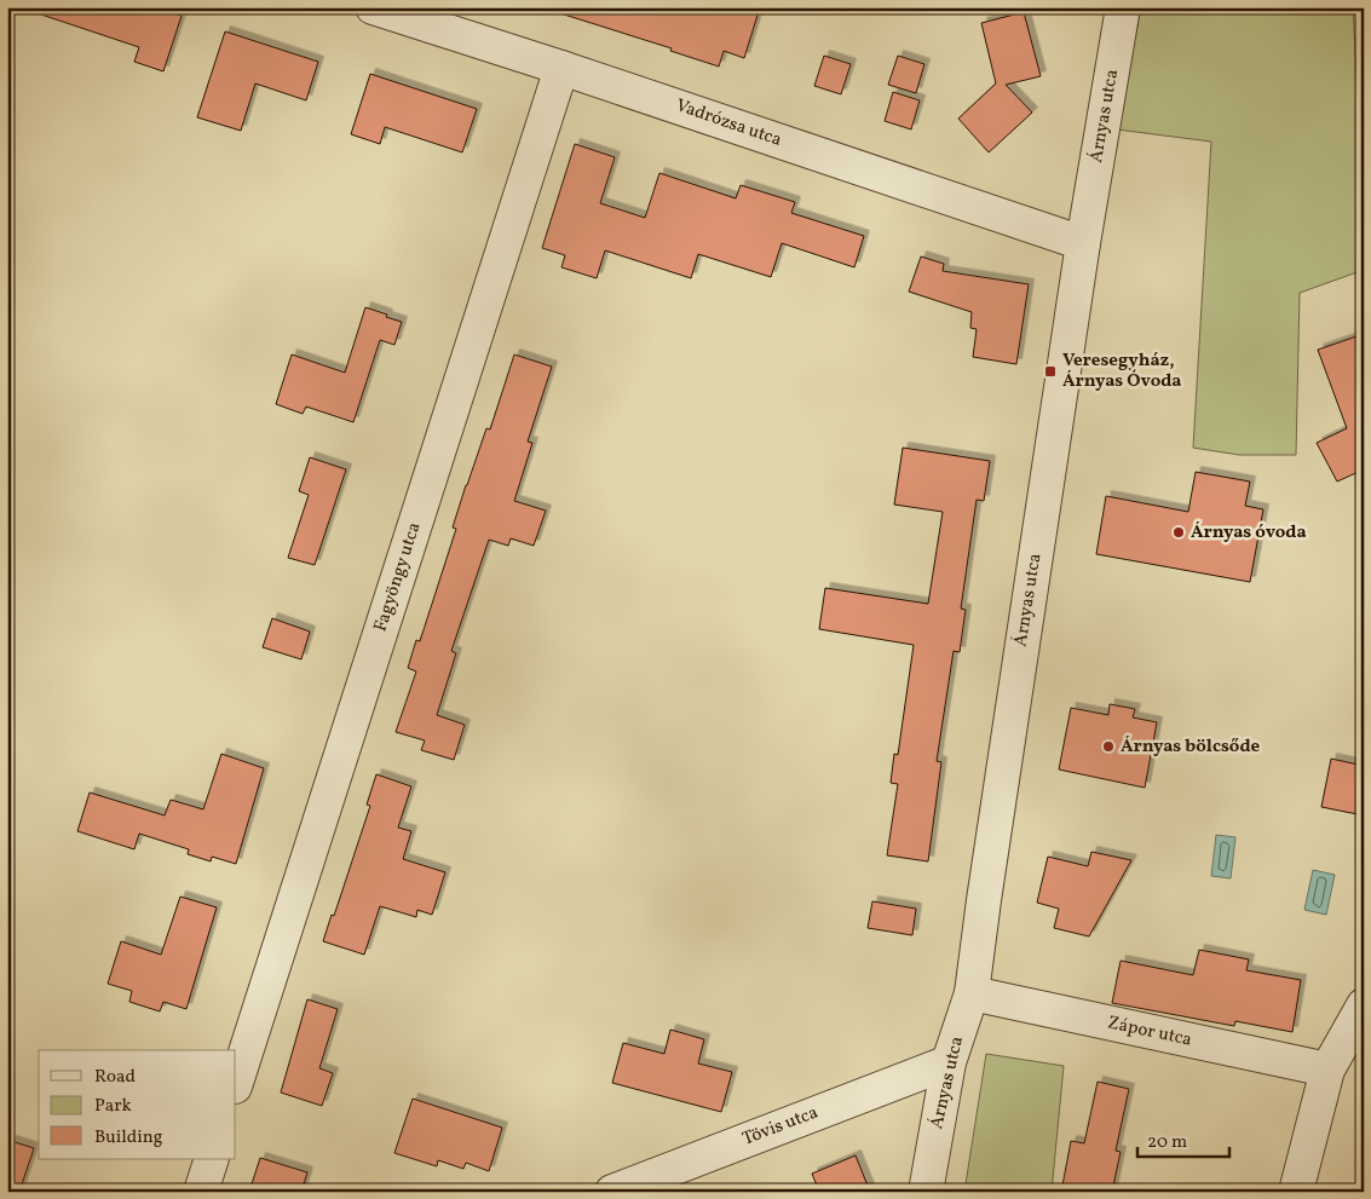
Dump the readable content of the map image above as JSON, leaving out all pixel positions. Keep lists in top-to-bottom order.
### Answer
{
  "streets": {
    "street": [
      "Árnyas utca",
      "Vadrózsa utca",
      "Fagyöngy utca",
      "Zápor utca",
      "Tövis utca"
    ]
  },
  "crossings": [
    ["Árnyas utca", "Vadrózsa utca"],
    ["Árnyas utca", "Zápor utca"],
    ["Árnyas utca", "Tövis utca"],
    ["Vadrózsa utca", "Fagyöngy utca"]
  ],
  "places": {
    "transit": ["Veresegyház, Árnyas Óvoda"],
    "other": ["Árnyas óvoda", "Árnyas bölcsőde"]
  },
  "legend": ["Road", "Park", "Building"],
  "scale_bar": "20 m"
}
